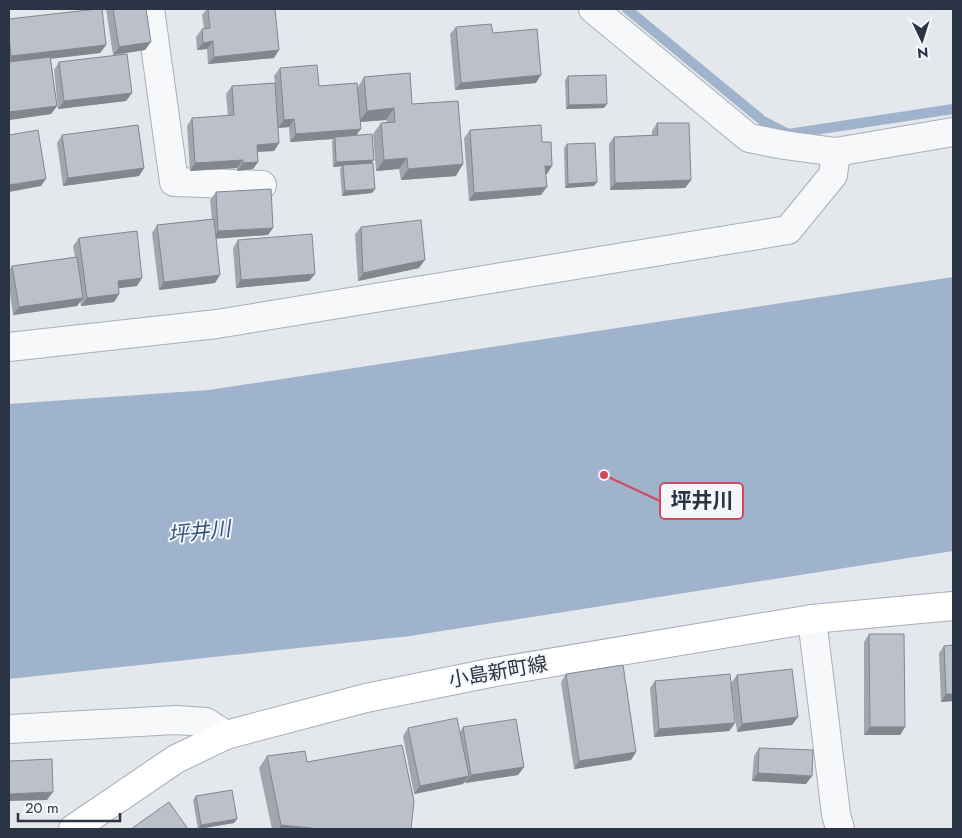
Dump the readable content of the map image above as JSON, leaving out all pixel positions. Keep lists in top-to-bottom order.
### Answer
{
  "streets": {
    "main road": ["小島新町線"]
  },
  "water": ["坪井川"],
  "places": ["坪井川"],
  "scale_bar": "20 m",
  "north": "bottom"
}
